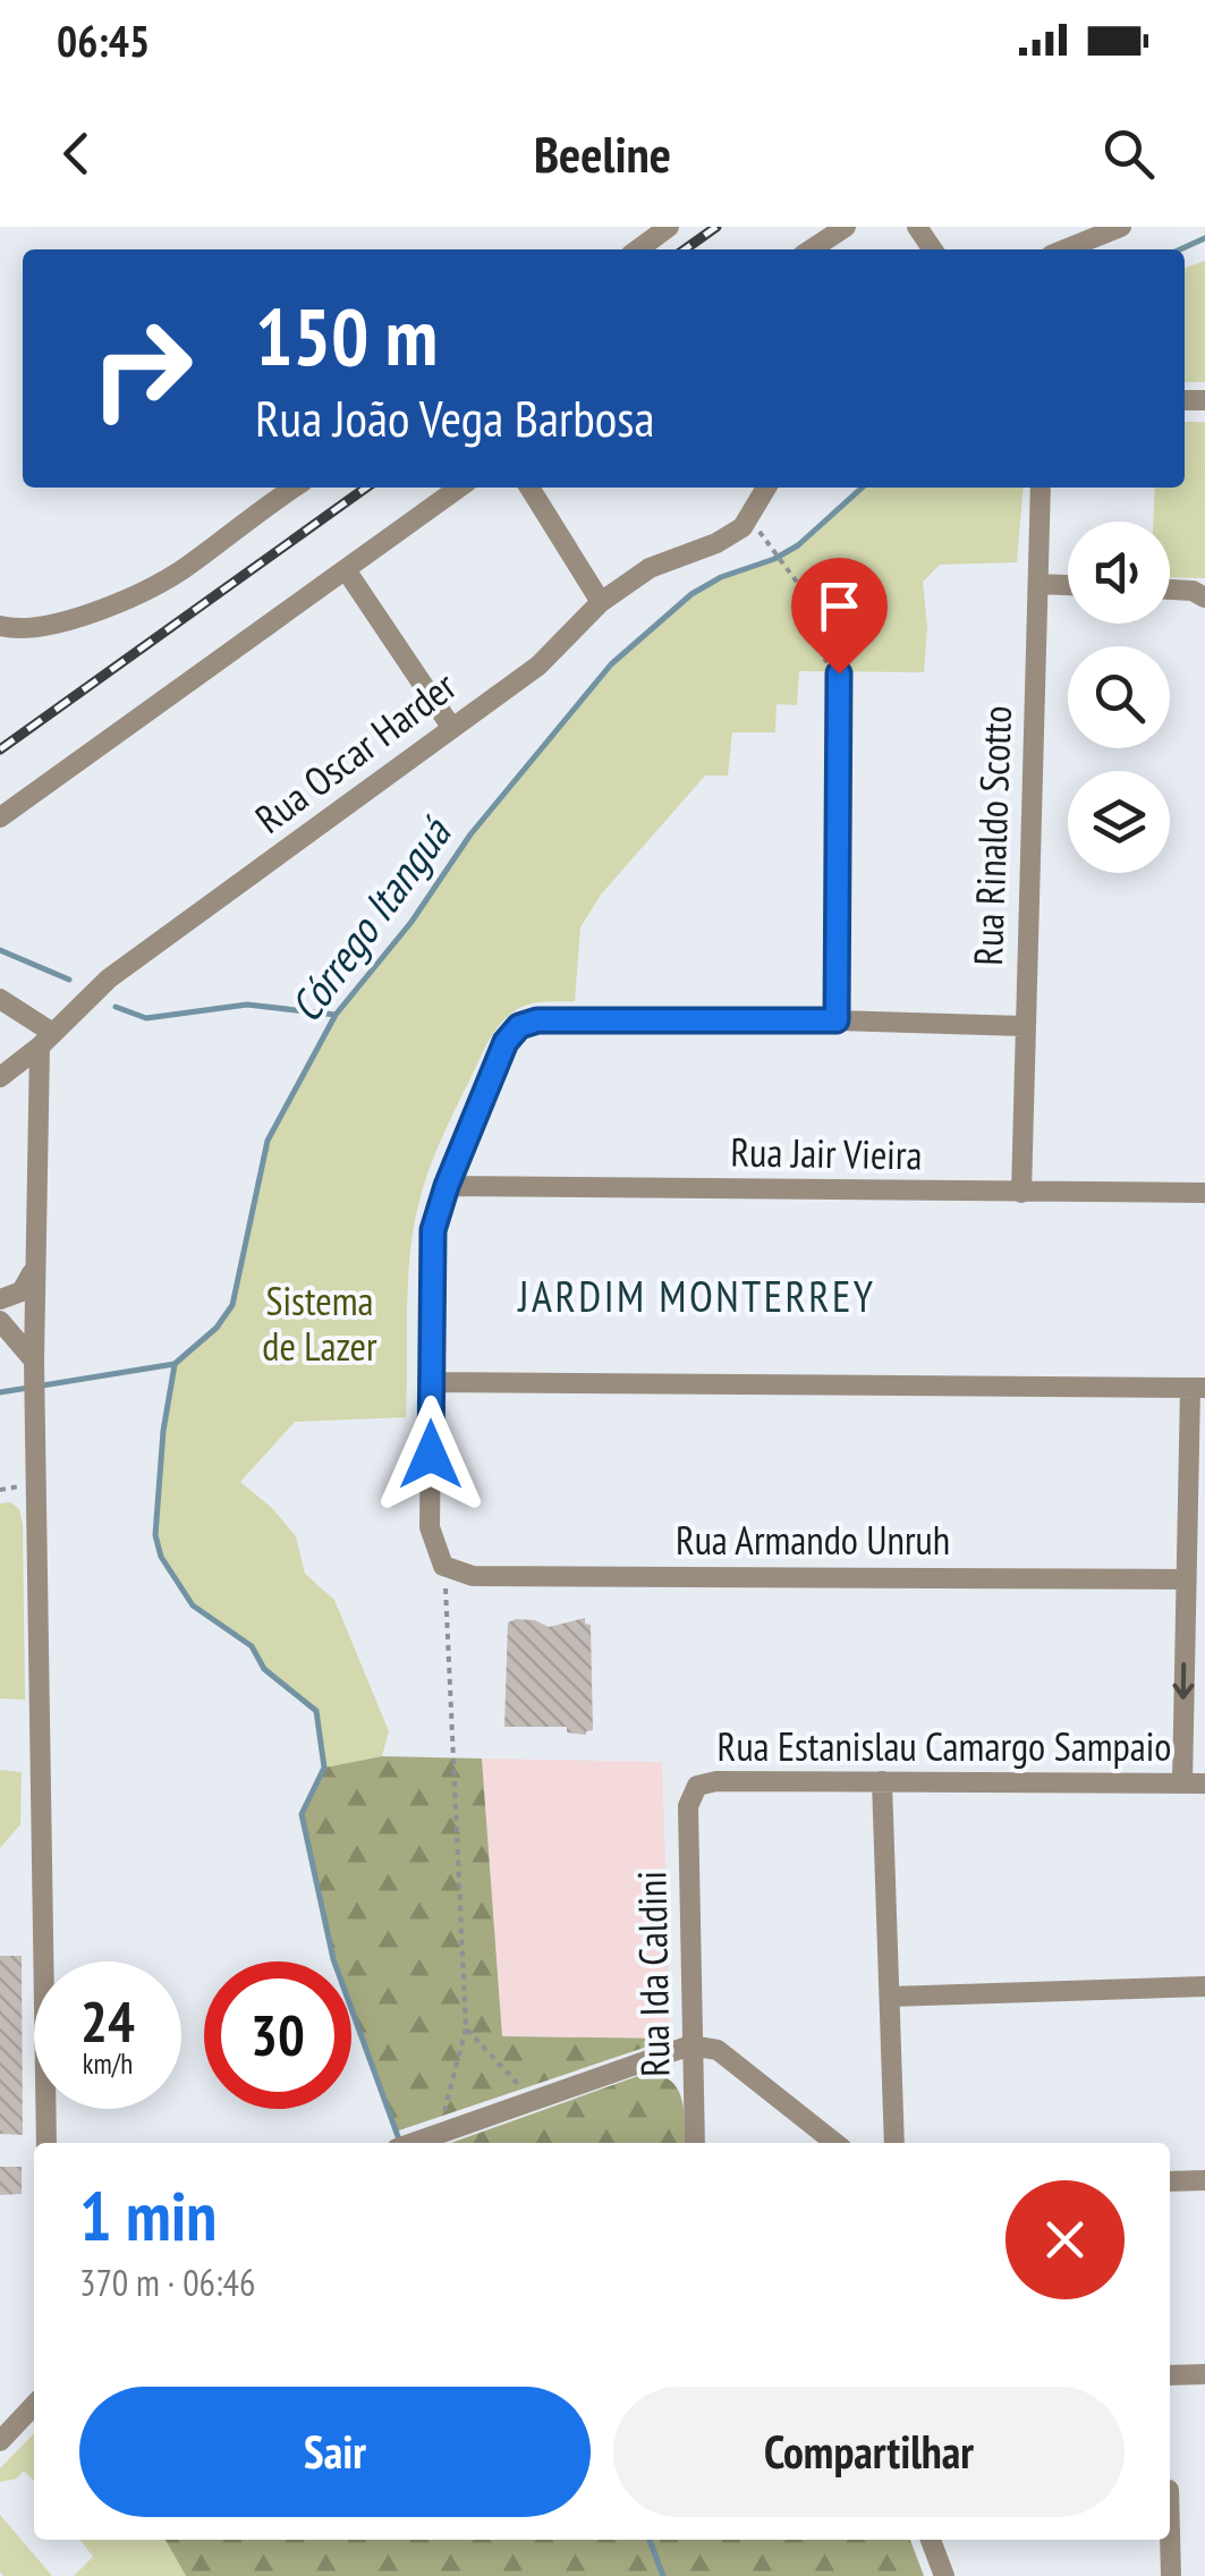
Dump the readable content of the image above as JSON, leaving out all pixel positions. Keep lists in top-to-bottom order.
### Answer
{
  "streets": {
    "street": [
      "Rua Oscar Harder",
      "Rua Rinaldo Scotto",
      "Rua Jair Vieira",
      "Rua Armando Unruh",
      "Rua Estanislau Camargo Sampaio",
      "Rua Ida Caldini"
    ]
  },
  "crossings": [
    ["Rua Rinaldo Scotto", "Rua Jair Vieira"],
    ["Rua Estanislau Camargo Sampaio", "Rua Ida Caldini"]
  ],
  "districts": ["JARDIM MONTERREY"],
  "water": ["Córrego Itanguá"],
  "parks": ["Sistema de Lazer"],
  "page": {
    "status": "06:45",
    "header": "Beeline",
    "turn": ["150 m", "Rua João Vega Barbosa"],
    "speed": "24 km/h",
    "limit": "30",
    "heading": ["1 min", "370 m · 06:46"],
    "buttons": ["Sair", "Compartilhar"]
  }
}
